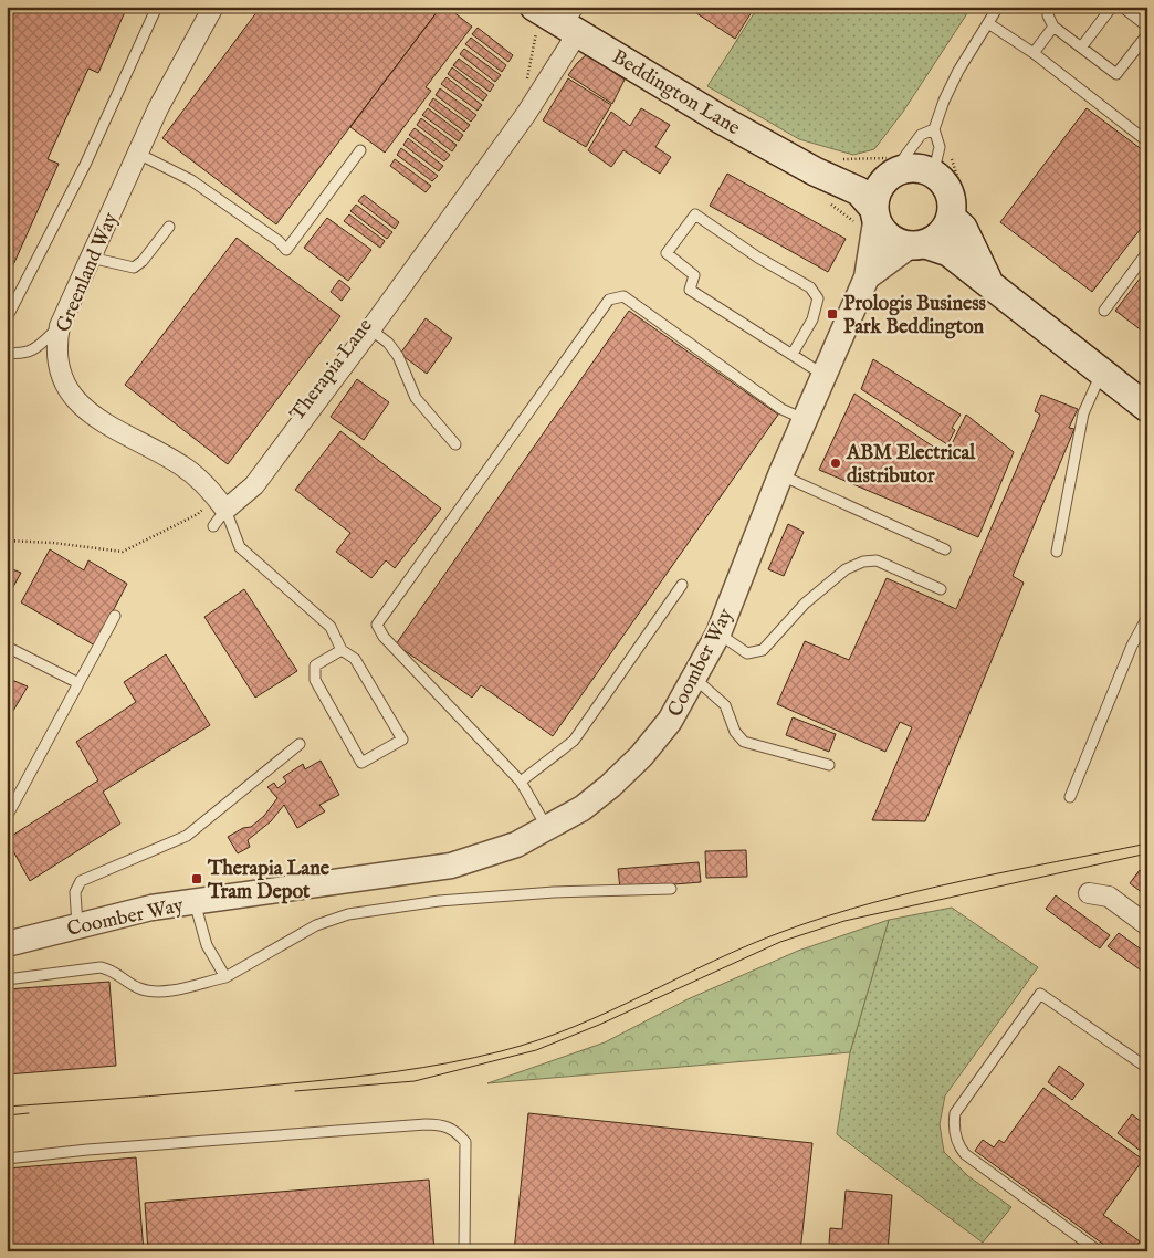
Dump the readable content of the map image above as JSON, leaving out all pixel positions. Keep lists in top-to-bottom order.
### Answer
{
  "streets": {
    "main road": ["Beddington Lane"],
    "street": ["Greenland Way", "Therapia Lane", "Coomber Way"]
  },
  "crossings": [
    ["Beddington Lane", "Therapia Lane"],
    ["Beddington Lane", "Coomber Way"],
    ["Greenland Way", "Therapia Lane"]
  ],
  "places": {
    "transit": ["Prologis Business Park Beddington", "Therapia Lane Tram Depot"],
    "other": ["ABM Electrical distributor"]
  }
}
